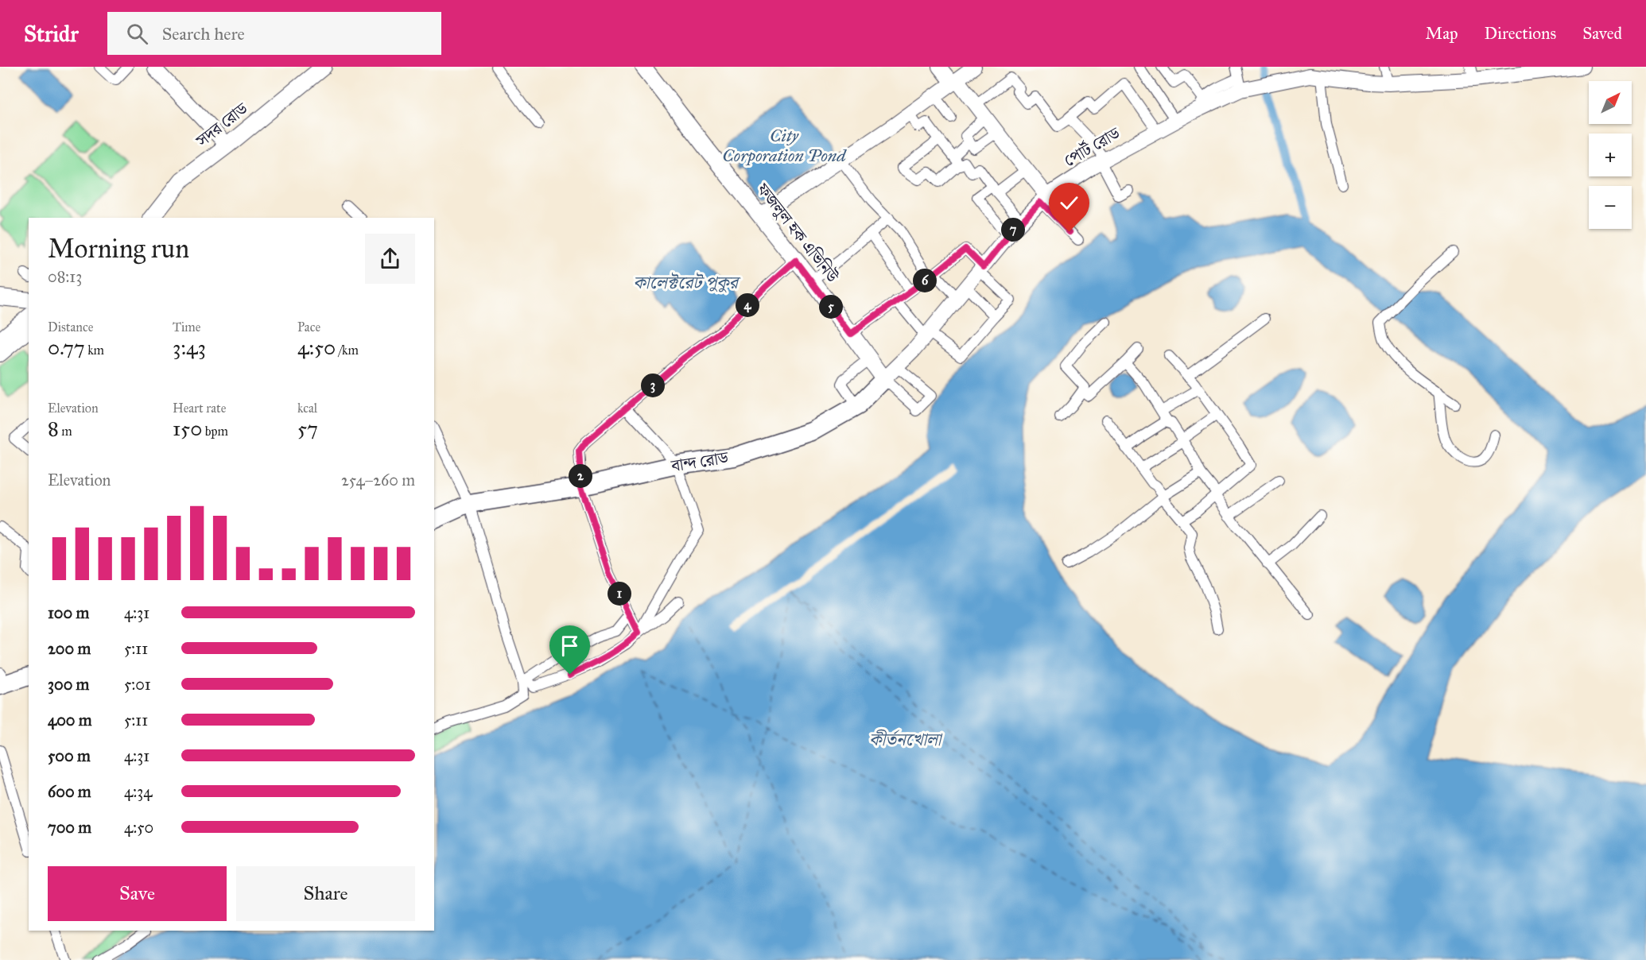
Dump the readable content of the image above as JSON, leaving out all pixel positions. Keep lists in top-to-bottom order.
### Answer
{
  "streets": {
    "highway": ["বান্দ রোড"],
    "main road": ["সদর রোড", "পোর্ট রোড", "ফজলুল হক এভিনিউ"]
  },
  "crossings": [
    ["পোর্ট রোড", "ফজলুল হক এভিনিউ"],
    ["পোর্ট রোড", "বান্দ রোড"],
    ["ফজলুল হক এভিনিউ", "বান্দ রোড"]
  ],
  "water": ["City Corporation Pond", "কালেক্টরেট পুকুর", "কীর্তনখোলা"],
  "north": "top right",
  "page": {
    "header": "Stridr",
    "search": "Search here",
    "nav": ["Map", "Directions", "Saved"],
    "map_buttons": ["+", "−"],
    "pins": [
      "7",
      "6",
      "4",
      "5",
      "3",
      "2",
      "1"
    ],
    "heading": ["Morning run", "08:13"],
    "stats": [
      ["Distance", "0.77 km"],
      ["Time", "3:43"],
      ["Pace", "4:50 /km"],
      ["Elevation", "8 m"],
      ["Heart rate", "150 bpm"],
      ["kcal", "57"]
    ],
    "chart": ["Elevation", "254–260 m"],
    "list": [
      {
        "name": "100 m",
        "note": "4:31"
      },
      {
        "name": "200 m",
        "note": "5:11"
      },
      {
        "name": "300 m",
        "note": "5:01"
      },
      {
        "name": "400 m",
        "note": "5:11"
      },
      {
        "name": "500 m",
        "note": "4:31"
      },
      {
        "name": "600 m",
        "note": "4:34"
      },
      {
        "name": "700 m",
        "note": "4:50"
      }
    ],
    "buttons": ["Save", "Share"]
  }
}
